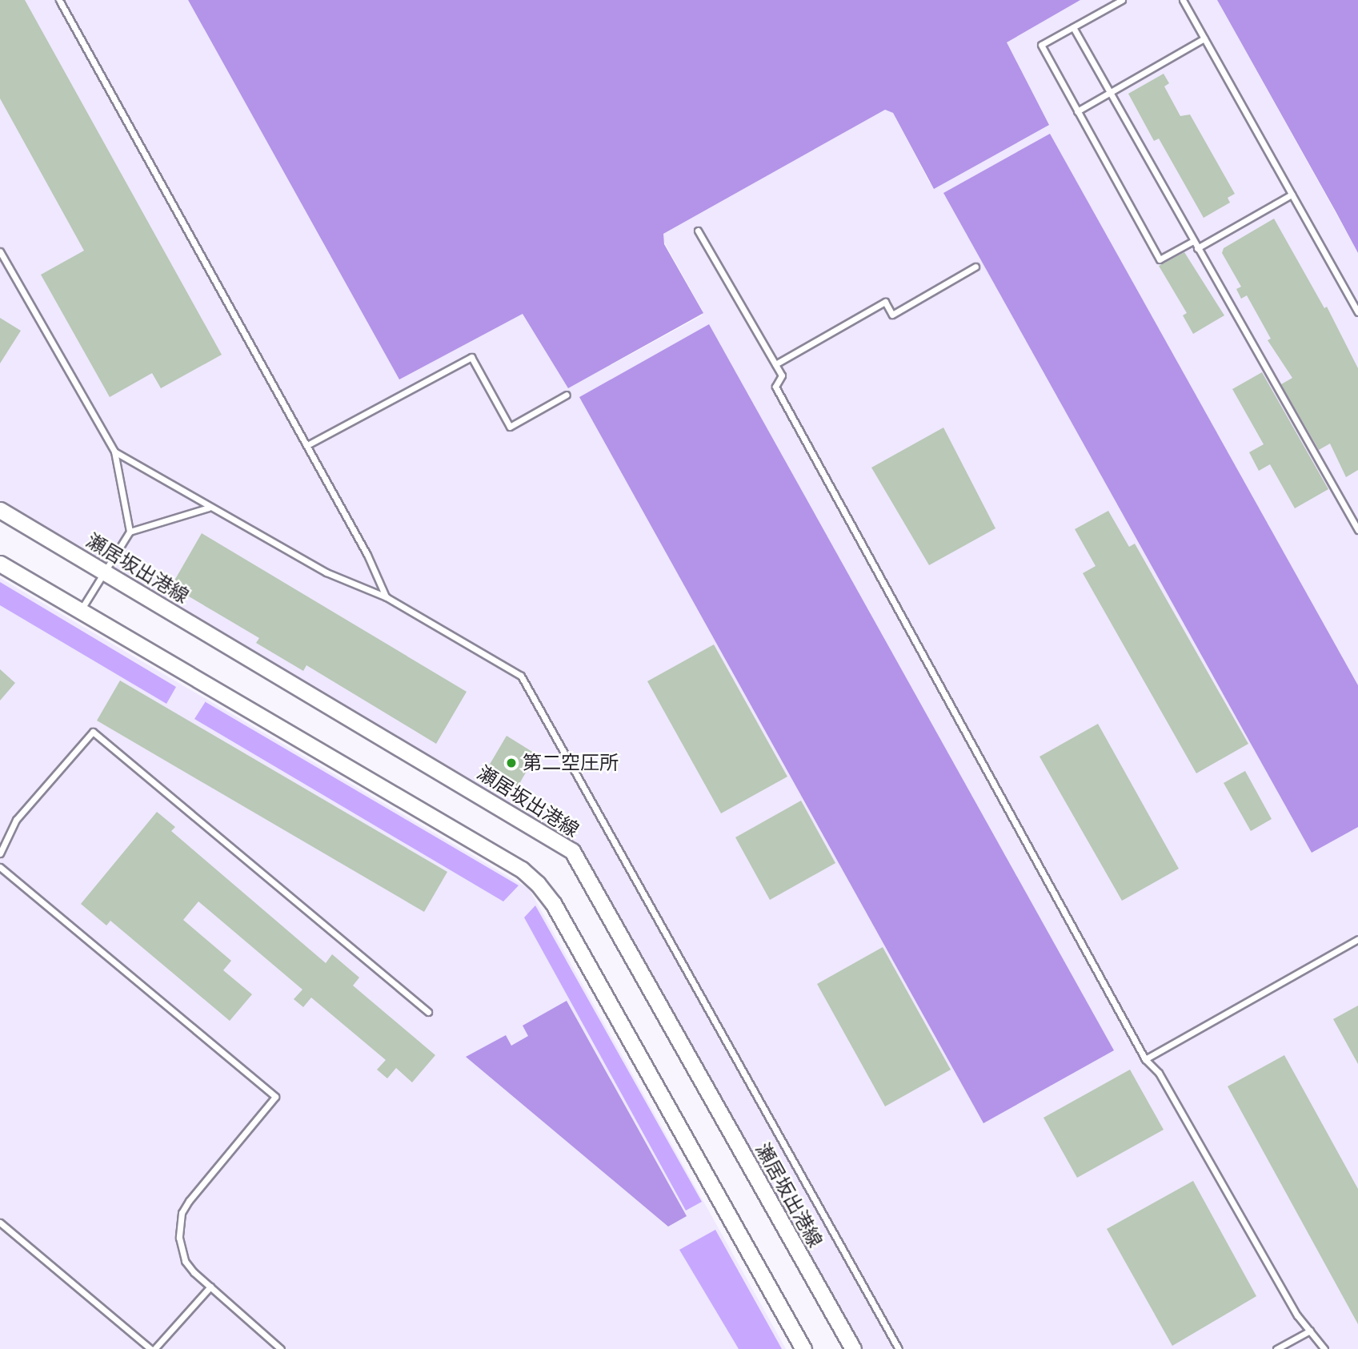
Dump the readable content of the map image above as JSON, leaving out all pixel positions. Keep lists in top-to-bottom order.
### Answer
{
  "streets": {
    "main road": ["瀬居坂出港線"]
  },
  "places": ["第二空圧所"]
}
